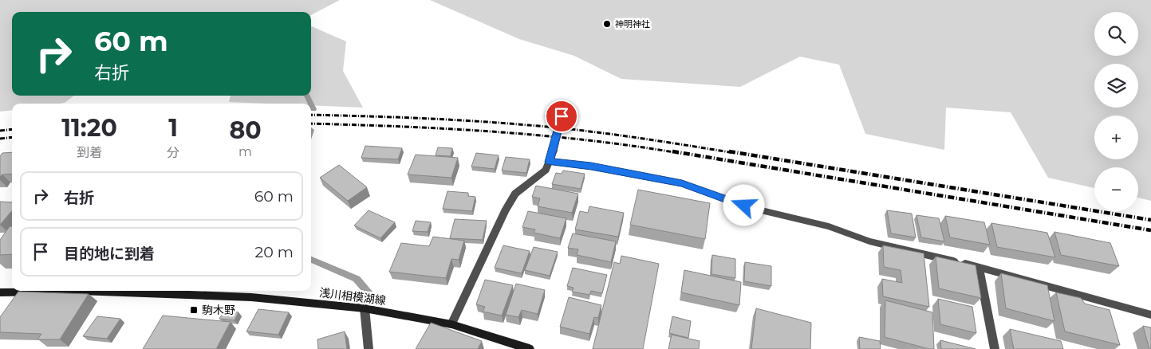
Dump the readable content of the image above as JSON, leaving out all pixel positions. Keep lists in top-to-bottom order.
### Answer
{
  "streets": {
    "main road": ["浅川相模湖線"]
  },
  "places": {
    "other": ["神明神社"],
    "transit": ["駒木野"]
  },
  "page": {
    "map_buttons": ["+", "−"],
    "turn": ["60 m", "右折"],
    "eta": [
      "11:20",
      "到着",
      "1",
      "分",
      "80",
      "m"
    ],
    "list": [
      {
        "name": "右折",
        "value": "60 m"
      },
      {
        "name": "目的地に到着",
        "value": "20 m"
      }
    ]
  }
}
